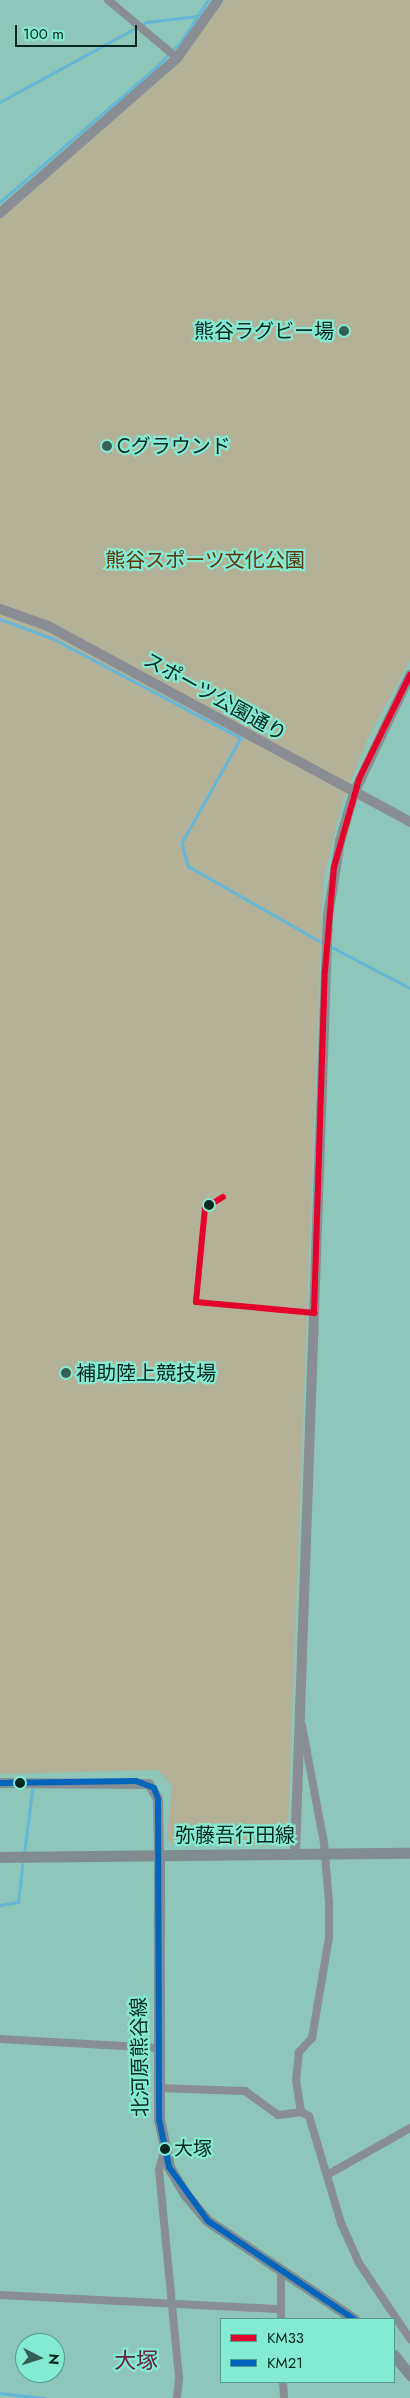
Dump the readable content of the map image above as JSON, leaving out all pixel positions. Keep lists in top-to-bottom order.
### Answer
{
  "streets": {
    "main road": ["弥藤吾行田線", "北河原熊谷線"],
    "street": ["スポーツ公園通り"]
  },
  "crossings": [
    ["弥藤吾行田線", "北河原熊谷線"]
  ],
  "districts": ["大塚"],
  "parks": ["熊谷スポーツ文化公園"],
  "places": [
    "熊谷ラグビー場",
    "Cグラウンド",
    "補助陸上競技場",
    "大塚"
  ],
  "lines": ["transit line KM33", "transit line KM21"],
  "legend": ["KM33", "KM21"],
  "scale_bar": "100 m",
  "north": "right"
}
